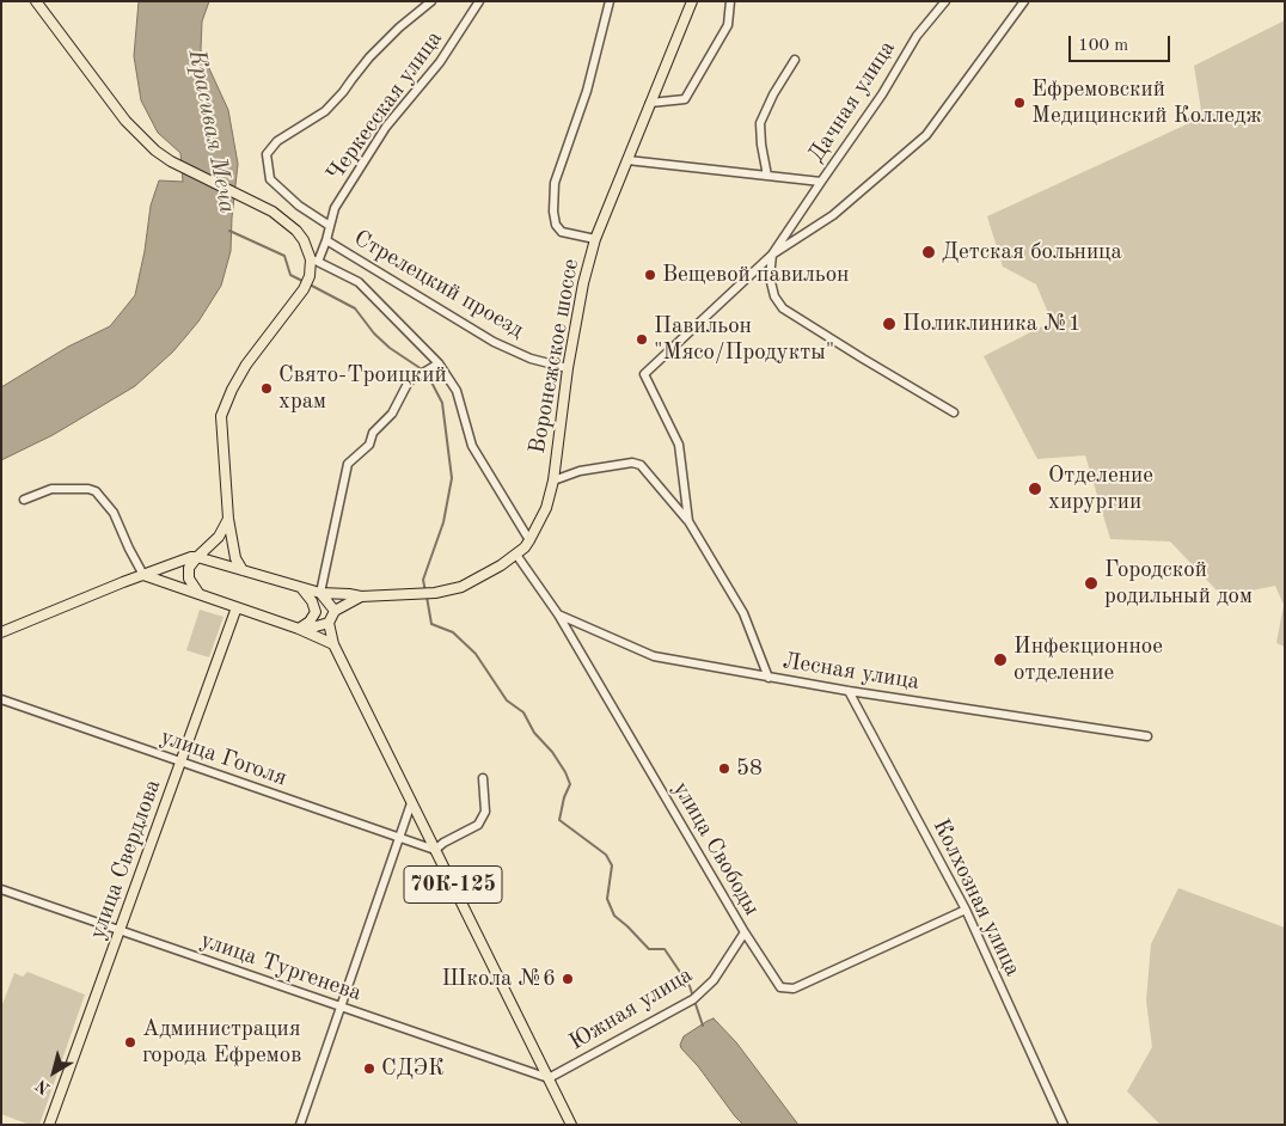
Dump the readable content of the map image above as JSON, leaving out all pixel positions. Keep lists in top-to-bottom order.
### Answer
{
  "streets": {
    "main road": ["Воронежское шоссе", "улица Свердлова", "70К-125"],
    "street": [
      "Дачная улица",
      "Черкесская улица",
      "Стрелецкий проезд",
      "Лесная улица",
      "улица Гоголя",
      "улица Свободы",
      "Колхозная улица",
      "улица Тургенева",
      "Южная улица"
    ]
  },
  "crossings": [
    ["Дачная улица", "Воронежское шоссе"],
    ["Черкесская улица", "Стрелецкий проезд"],
    ["Стрелецкий проезд", "Воронежское шоссе"],
    ["Воронежское шоссе", "улица Свободы"],
    ["Лесная улица", "улица Свободы"],
    ["Лесная улица", "Колхозная улица"],
    ["улица Гоголя", "улица Свердлова"],
    ["улица Гоголя", "70К-125"],
    ["улица Свободы", "Колхозная улица"],
    ["улица Свободы", "Южная улица"],
    ["улица Свердлова", "улица Тургенева"],
    ["70К-125", "улица Тургенева"],
    ["70К-125", "Южная улица"],
    ["улица Тургенева", "Южная улица"]
  ],
  "water": ["Красивая Меча"],
  "places": [
    "Ефремовский Медицинский Колледж",
    "Детская больница",
    "Вещевой павильон",
    "Поликлиника №1",
    "Павильон \"Мясо/Продукты\"",
    "Свято-Троицкий храм",
    "Отделение хирургии",
    "Городской родильный дом",
    "Инфекционное отделение",
    "58",
    "Школа №6",
    "Администрация города Ефремов",
    "СДЭК"
  ],
  "scale_bar": "100 m",
  "north": "bottom left"
}
